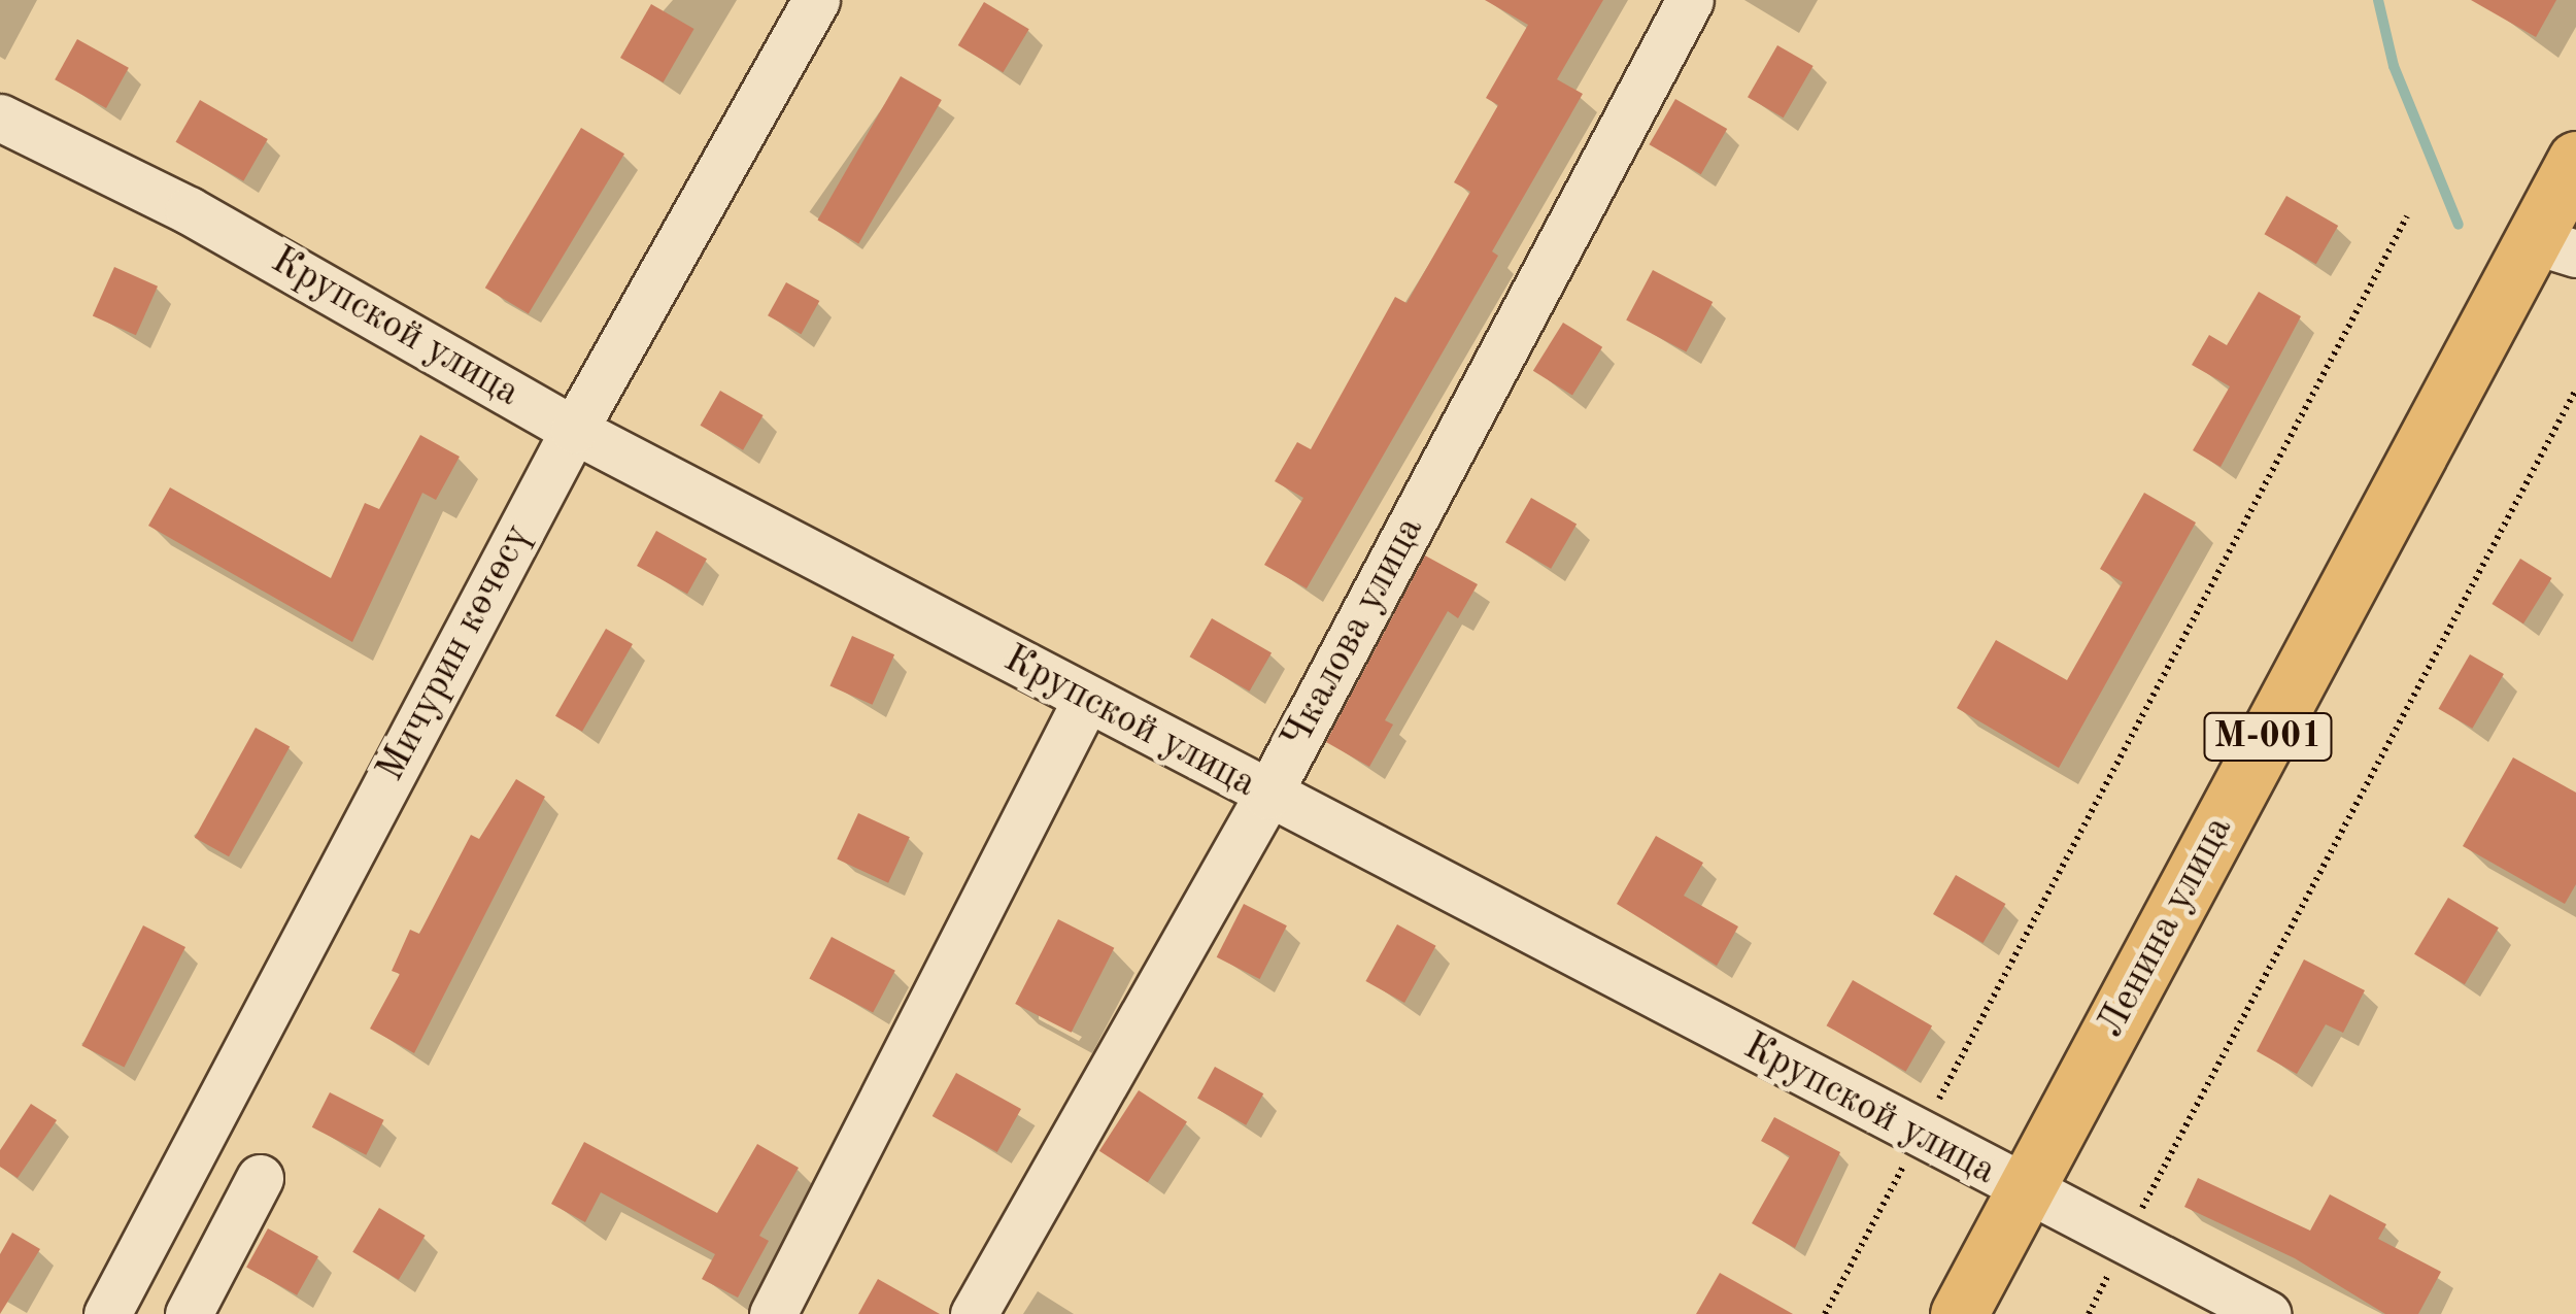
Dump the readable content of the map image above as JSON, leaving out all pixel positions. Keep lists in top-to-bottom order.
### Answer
{
  "streets": {
    "main road": ["М-001", "Ленина улица"],
    "street": ["Крупской улица", "Чкалова улица", "Мичурин көчөсү"]
  },
  "crossings": [
    ["Крупской улица", "Чкалова улица"],
    ["Крупской улица", "Мичурин көчөсү"],
    ["Крупской улица", "Ленина улица"]
  ]
}
